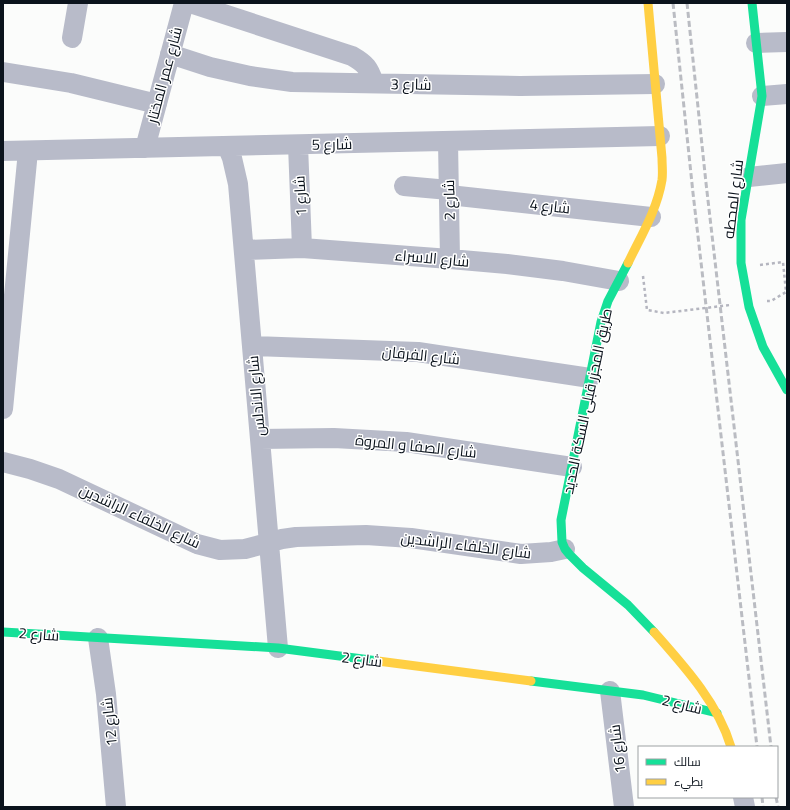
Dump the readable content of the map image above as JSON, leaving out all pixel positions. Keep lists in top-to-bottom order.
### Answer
{
  "streets": {
    "street": [
      "شارع عمر المختار",
      "شارع 3",
      "شارع 5",
      "شارع 1",
      "شارع المحطه",
      "شارع 2",
      "شارع 4",
      "شارع الاسراء",
      "شارع الفرقان",
      "شارع الاندلس",
      "طريق المجزر قبلى السكة الحديد",
      "شارع الصفا و المروة",
      "شارع الخلفاء الراشدين",
      "شارع 12",
      "شارع 16"
    ]
  },
  "crossings": [
    ["شارع عمر المختار", "شارع 3"],
    ["شارع عمر المختار", "شارع 5"],
    ["شارع 3", "طريق المجزر قبلى السكة الحديد"],
    ["شارع 5", "شارع 1"],
    ["شارع 5", "شارع 2"],
    ["شارع 5", "شارع الاندلس"],
    ["شارع 5", "طريق المجزر قبلى السكة الحديد"],
    ["شارع 1", "شارع الاسراء"],
    ["شارع 2", "شارع 4"],
    ["شارع 2", "شارع الاسراء"],
    ["شارع 2", "شارع الاندلس"],
    ["شارع 2", "طريق المجزر قبلى السكة الحديد"],
    ["شارع 2", "شارع 12"],
    ["شارع 2", "شارع 16"],
    ["شارع 4", "طريق المجزر قبلى السكة الحديد"],
    ["شارع الاسراء", "شارع الاندلس"],
    ["شارع الاسراء", "طريق المجزر قبلى السكة الحديد"],
    ["شارع الفرقان", "شارع الاندلس"],
    ["شارع الفرقان", "طريق المجزر قبلى السكة الحديد"],
    ["شارع الاندلس", "شارع الصفا و المروة"],
    ["شارع الاندلس", "شارع الخلفاء الراشدين"],
    ["طريق المجزر قبلى السكة الحديد", "شارع الصفا و المروة"],
    ["طريق المجزر قبلى السكة الحديد", "شارع الخلفاء الراشدين"]
  ],
  "legend": ["سالك", "بطيء"]
}
